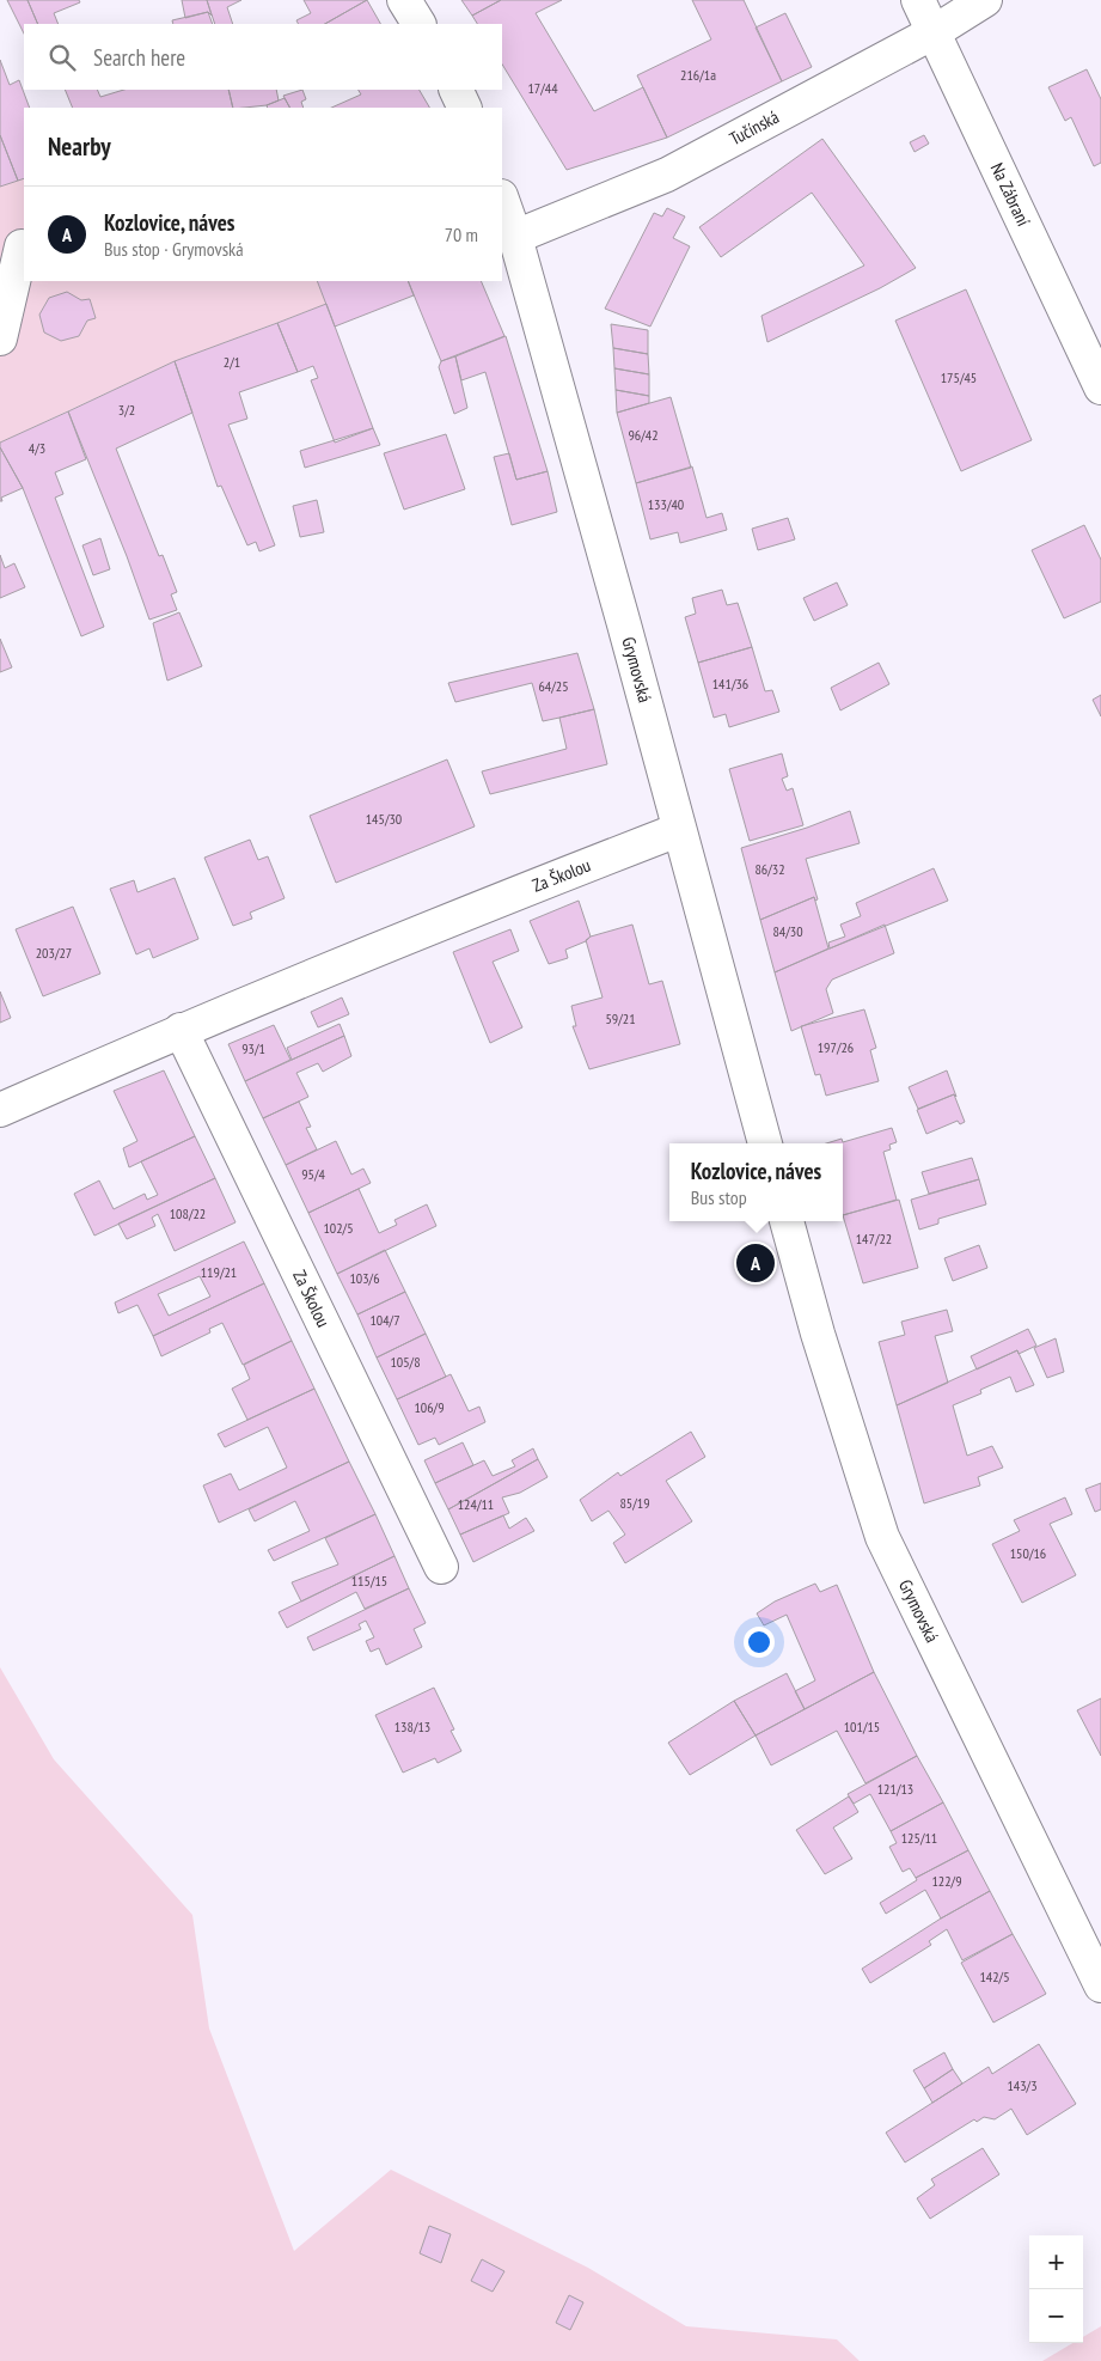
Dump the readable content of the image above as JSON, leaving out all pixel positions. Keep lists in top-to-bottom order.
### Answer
{
  "streets": {
    "street": [
      "Tučínská",
      "Na Zábraní",
      "Grymovská",
      "Za Školou"
    ]
  },
  "crossings": [
    ["Tučínská", "Na Zábraní"],
    ["Tučínská", "Grymovská"],
    ["Grymovská", "Za Školou"]
  ],
  "house_numbers": [
    "216/1a",
    "17/44",
    "2/1",
    "175/45",
    "3/2",
    "96/42",
    "4/3",
    "133/40",
    "141/36",
    "64/25",
    "145/30",
    "86/32",
    "84/30",
    "203/27",
    "59/21",
    "197/26",
    "93/1",
    "95/4",
    "108/22",
    "102/5",
    "147/22",
    "119/21",
    "103/6",
    "104/7",
    "105/8",
    "106/9",
    "85/19",
    "124/11",
    "150/16",
    "115/15",
    "138/13",
    "101/15",
    "121/13",
    "125/11",
    "122/9",
    "142/5",
    "143/3"
  ],
  "page": {
    "search": "Search here",
    "heading": "Nearby",
    "list": [
      {
        "mark": "A",
        "name": "Kozlovice, náves",
        "note": "Bus stop · Grymovská",
        "value": "70 m"
      }
    ],
    "popup": ["Kozlovice, náves", "Bus stop"],
    "pins": "A",
    "map_buttons": ["+", "−"]
  }
}
